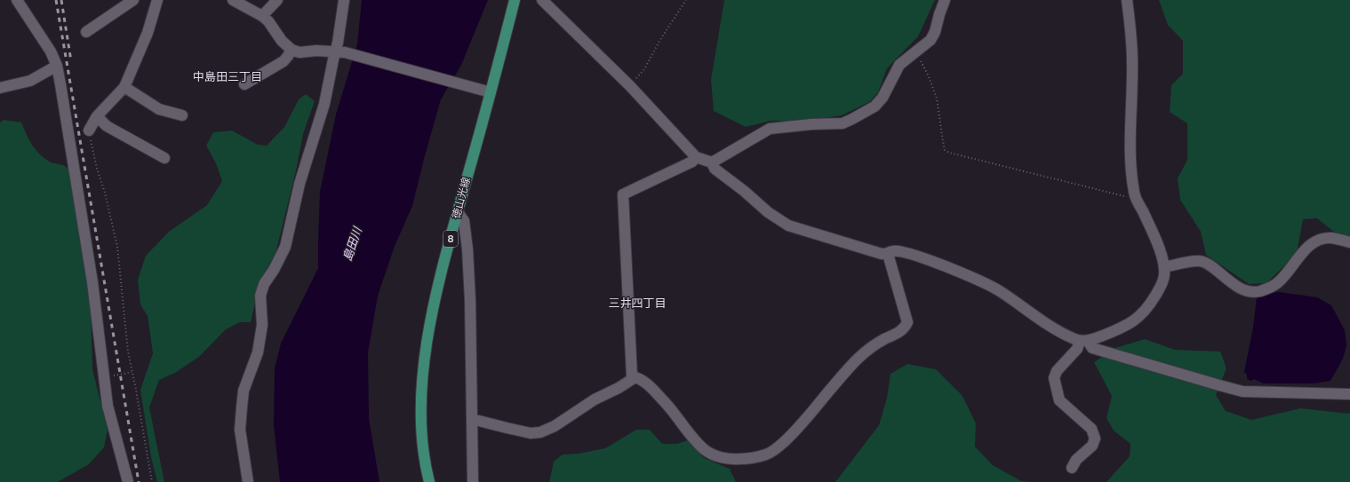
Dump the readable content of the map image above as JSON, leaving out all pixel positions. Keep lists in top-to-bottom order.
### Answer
{
  "streets": {
    "main road": ["徳山光線", "8"]
  },
  "districts": ["中島田三丁目", "三井四丁目"],
  "water": ["島田川"]
}
